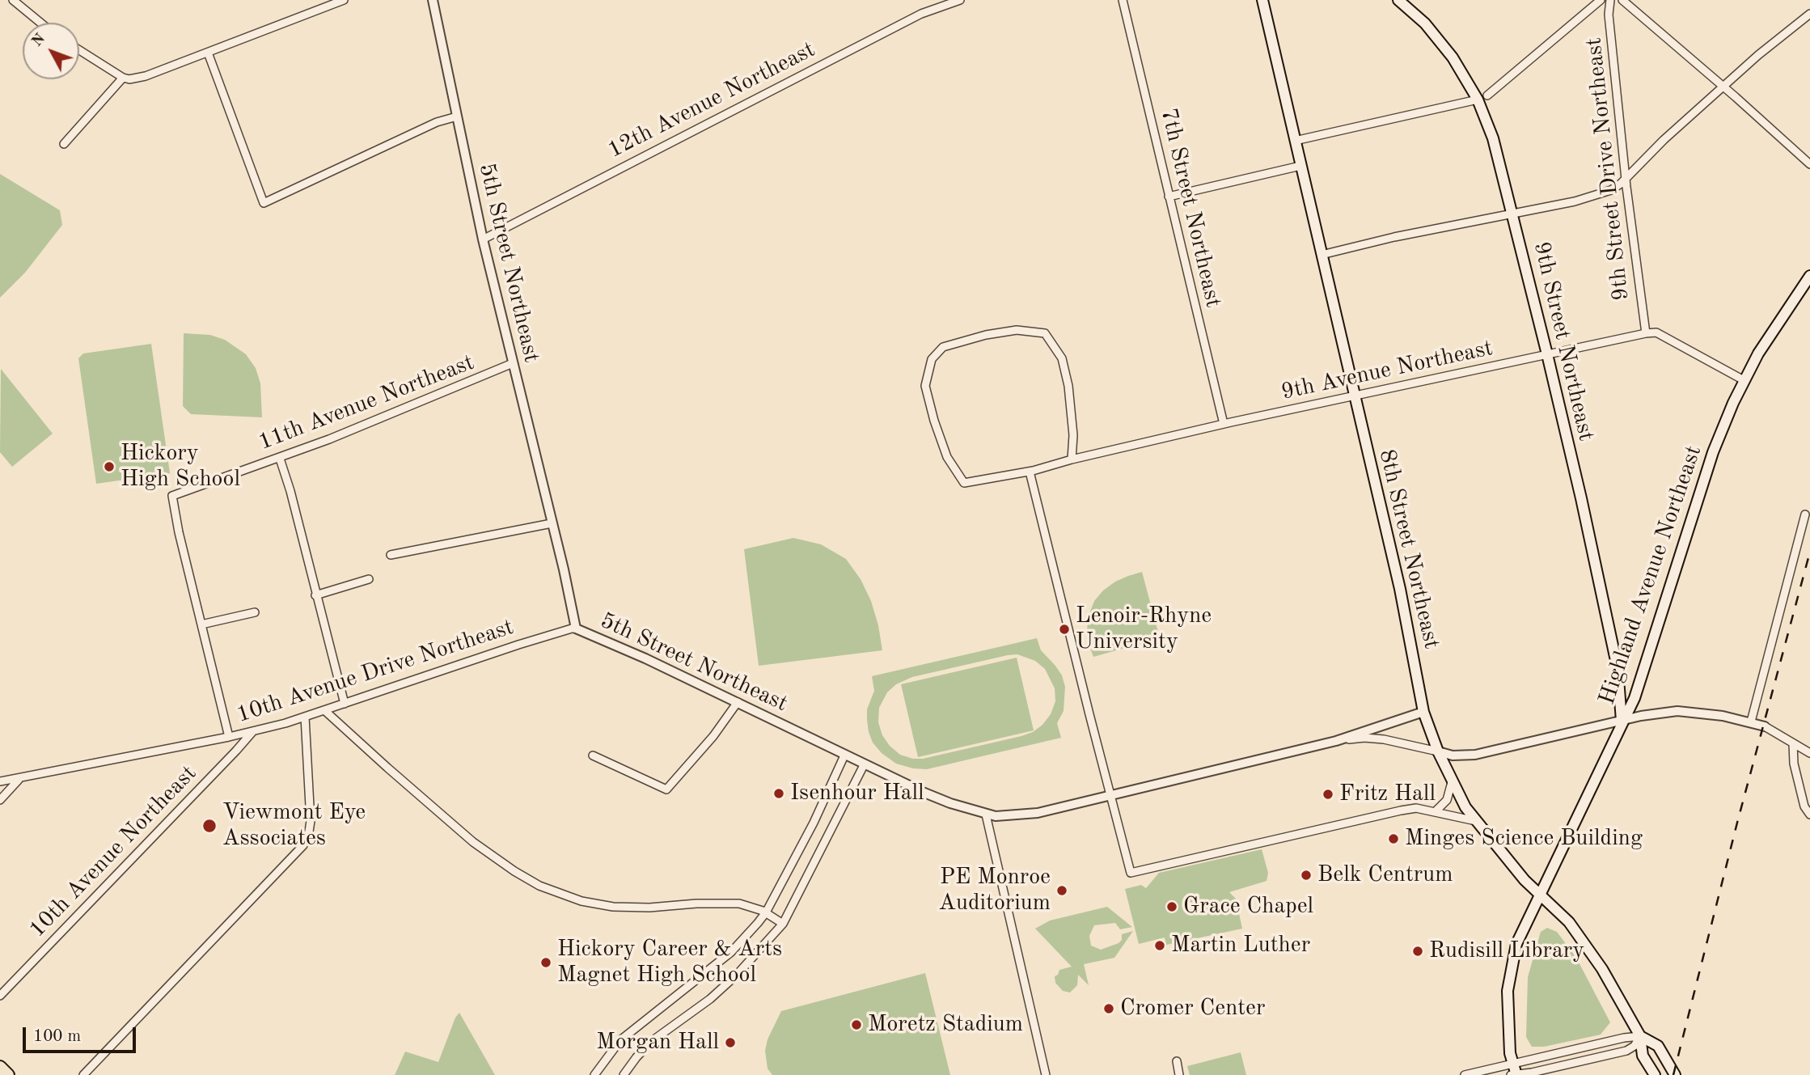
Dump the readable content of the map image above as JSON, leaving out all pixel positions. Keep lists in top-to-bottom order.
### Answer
{
  "streets": {
    "main road": ["9th Street Northeast", "8th Street Northeast", "Highland Avenue Northeast"],
    "street": [
      "12th Avenue Northeast",
      "9th Street Drive Northeast",
      "7th Street Northeast",
      "5th Street Northeast",
      "9th Avenue Northeast",
      "11th Avenue Northeast",
      "10th Avenue Drive Northeast",
      "10th Avenue Northeast"
    ]
  },
  "crossings": [
    ["12th Avenue Northeast", "5th Street Northeast"],
    ["9th Street Drive Northeast", "9th Avenue Northeast"],
    ["7th Street Northeast", "9th Avenue Northeast"],
    ["5th Street Northeast", "11th Avenue Northeast"],
    ["5th Street Northeast", "8th Street Northeast"],
    ["5th Street Northeast", "10th Avenue Drive Northeast"],
    ["9th Street Northeast", "9th Avenue Northeast"],
    ["9th Street Northeast", "Highland Avenue Northeast"],
    ["9th Avenue Northeast", "8th Street Northeast"],
    ["9th Avenue Northeast", "Highland Avenue Northeast"],
    ["8th Street Northeast", "Highland Avenue Northeast"],
    ["10th Avenue Drive Northeast", "10th Avenue Northeast"]
  ],
  "places": [
    "Hickory High School",
    "Lenoir-Rhyne University",
    "Isenhour Hall",
    "Fritz Hall",
    "Viewmont Eye Associates",
    "Minges Science Building",
    "Belk Centrum",
    "PE Monroe Auditorium",
    "Grace Chapel",
    "Martin Luther",
    "Rudisill Library",
    "Hickory Career & Arts Magnet High School",
    "Cromer Center",
    "Moretz Stadium",
    "Morgan Hall"
  ],
  "scale_bar": "100 m",
  "north": "top left"
}
